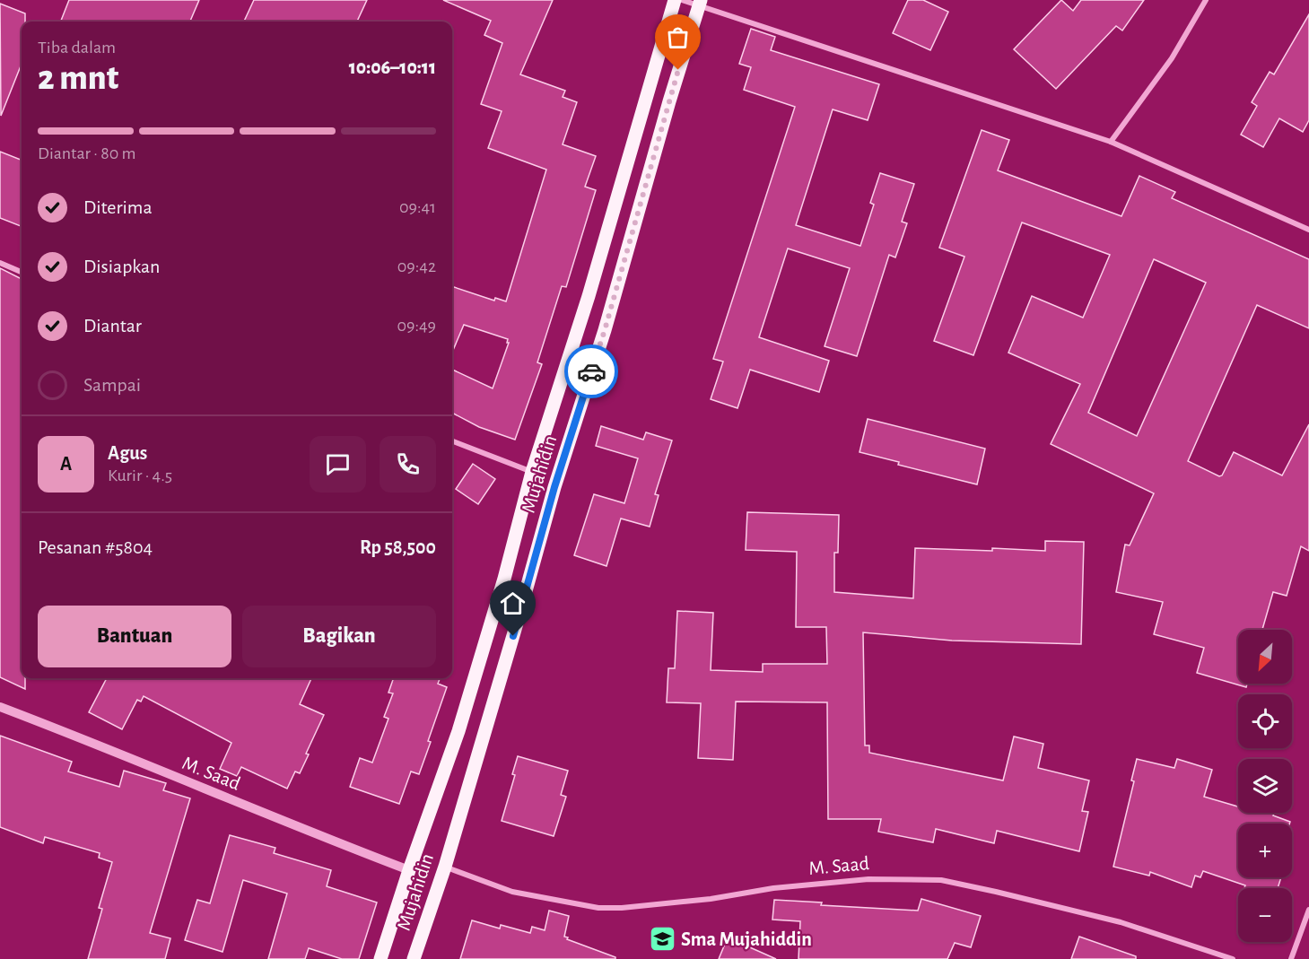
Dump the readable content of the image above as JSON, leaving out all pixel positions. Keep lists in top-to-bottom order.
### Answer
{
  "streets": {
    "main road": ["Mujahidin"],
    "street": ["M. Saad"]
  },
  "crossings": [
    ["Mujahidin", "M. Saad"]
  ],
  "places": {
    "school or university": ["Sma Mujahiddin"]
  },
  "north": "bottom left",
  "page": {
    "heading": ["2 mnt", "Tiba dalam", "10:06–10:11"],
    "panel": [
      "Agus",
      "Kurir · 4.5",
      "Pesanan #5804",
      "Rp 58,500"
    ],
    "bar": "Diantar · 80 m",
    "list": [
      ["Diterima", "09:41"],
      ["Disiapkan", "09:42"],
      ["Diantar", "09:49"],
      "Sampai"
    ],
    "round": "A",
    "buttons": ["Bantuan", "Bagikan"],
    "map_buttons": ["+", "−"]
  }
}
